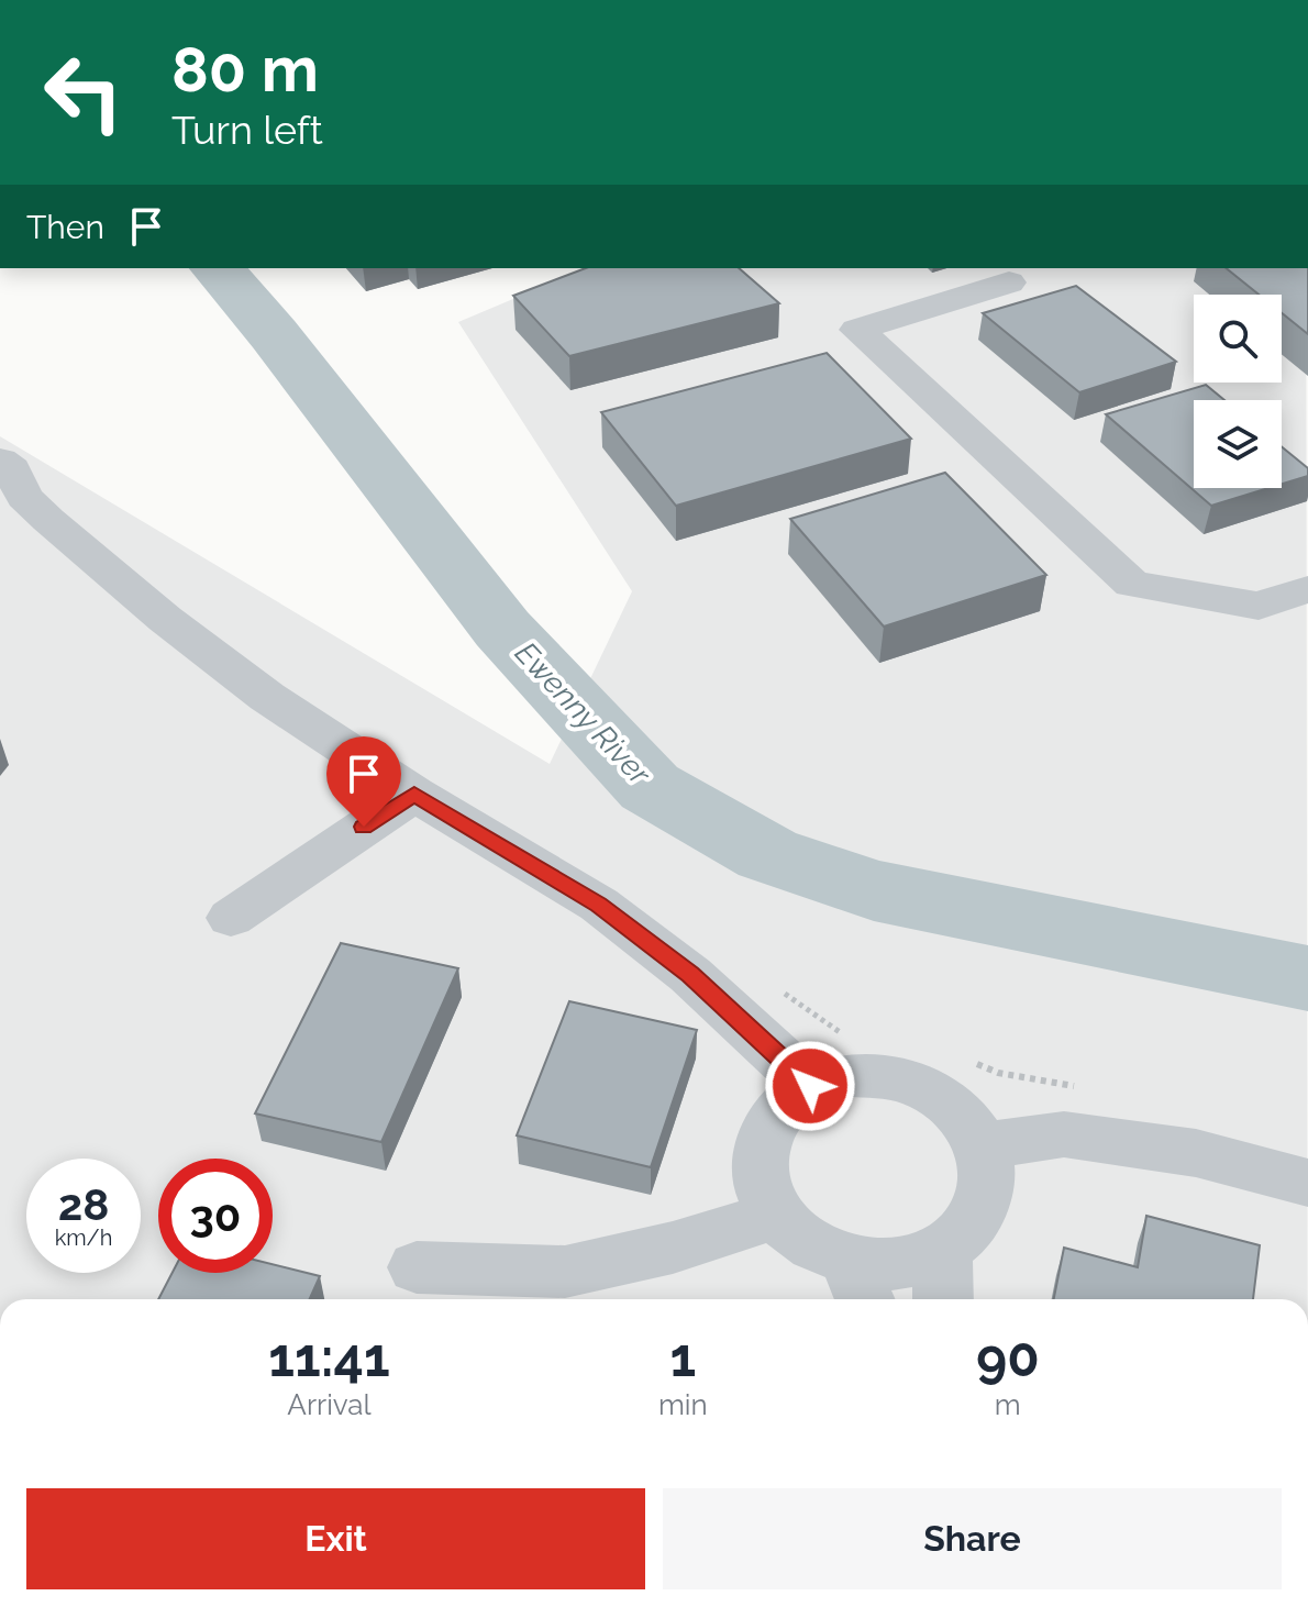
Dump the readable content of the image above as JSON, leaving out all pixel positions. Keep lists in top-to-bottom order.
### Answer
{
  "water": ["Ewenny River"],
  "page": {
    "turn": ["80 m", "Turn left"],
    "then": "Then",
    "speed": "28 km/h",
    "limit": "30",
    "eta": [
      "11:41",
      "Arrival",
      "1",
      "min",
      "90",
      "m"
    ],
    "buttons": ["Exit", "Share"]
  }
}
